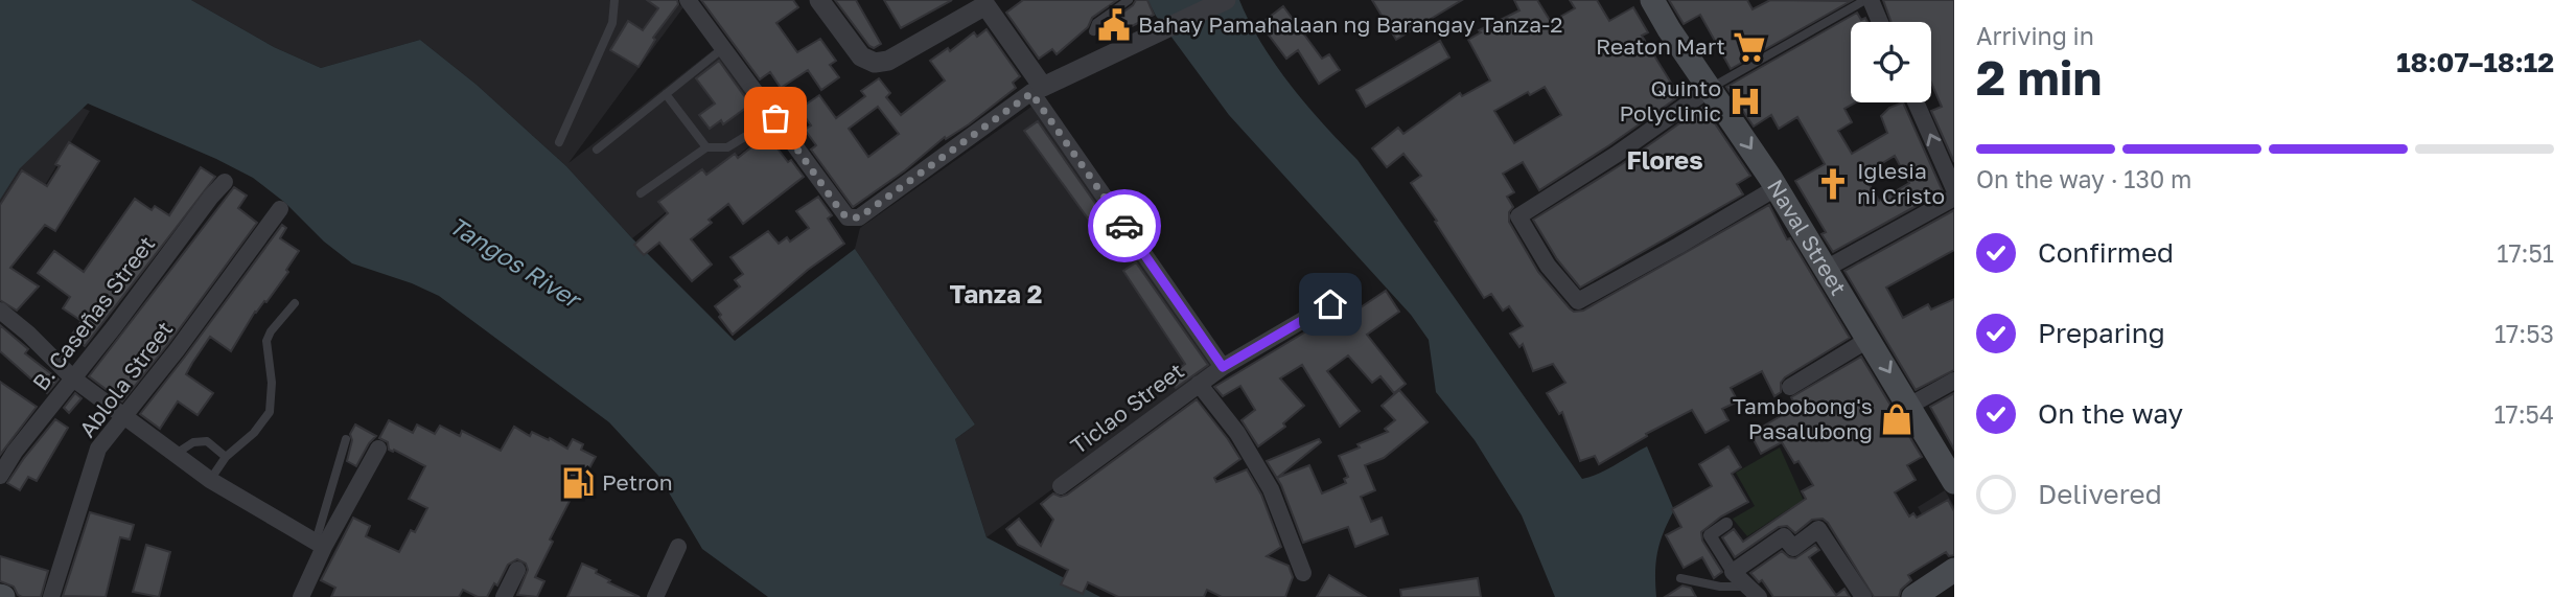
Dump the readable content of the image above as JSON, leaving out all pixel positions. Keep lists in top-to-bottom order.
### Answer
{
  "streets": {
    "main road": ["Naval Street"],
    "street": ["B. Caseñas Street", "Ablola Street", "Ticlao Street"]
  },
  "districts": ["Flores", "Tanza 2"],
  "water": ["Tangos River"],
  "places": {
    "public building": ["Bahay Pamahalaan ng Barangay Tanza-2"],
    "supermarket": ["Reaton Mart"],
    "hospital": ["Quinto Polyclinic"],
    "church": ["Iglesia ni Cristo"],
    "shop": ["Tambobong's Pasalubong"],
    "fuel station": ["Petron"]
  },
  "page": {
    "heading": ["2 min", "Arriving in", "18:07–18:12"],
    "bar": "On the way · 130 m",
    "list": [
      ["Confirmed", "17:51"],
      ["Preparing", "17:53"],
      ["On the way", "17:54"],
      "Delivered"
    ]
  }
}
